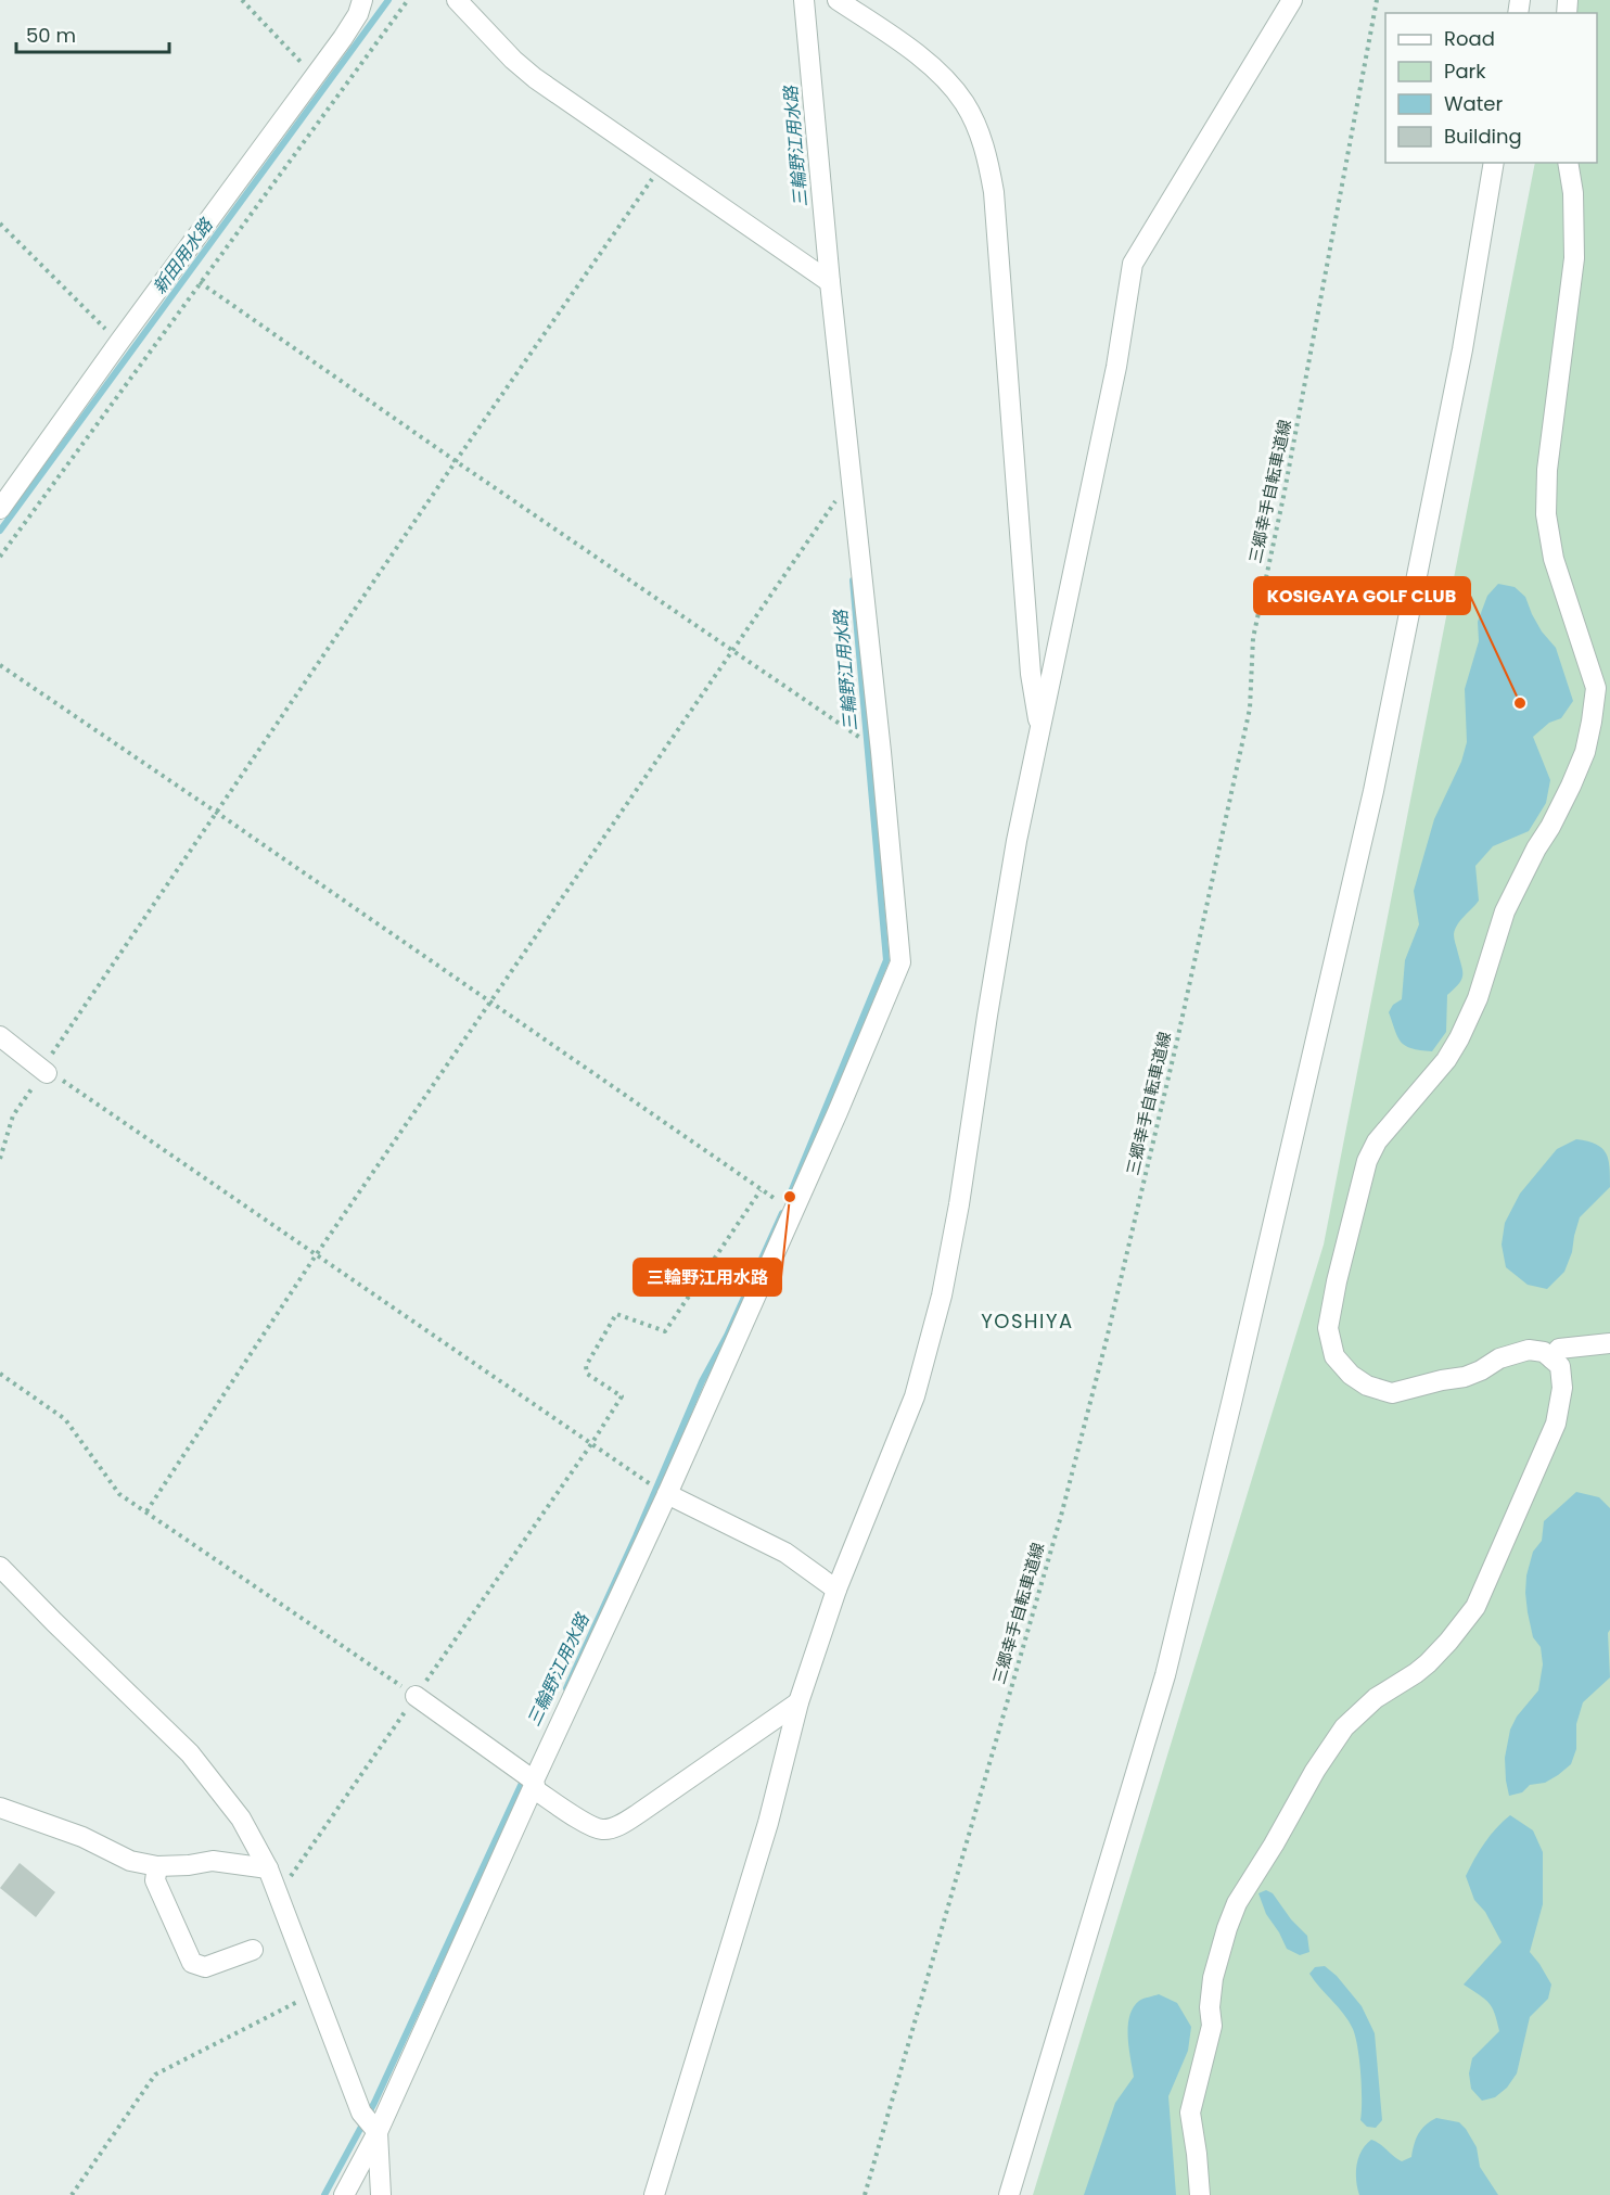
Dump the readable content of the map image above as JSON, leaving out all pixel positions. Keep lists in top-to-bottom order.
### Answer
{
  "streets": {
    "path": ["三郷幸手自転車道線"]
  },
  "districts": ["YOSHIYA"],
  "water": ["三輪野江用水路", "新田用水路"],
  "places": ["KOSIGAYA GOLF CLUB", "三輪野江用水路"],
  "legend": [
    "Road",
    "Park",
    "Water",
    "Building"
  ],
  "scale_bar": "50 m"
}
